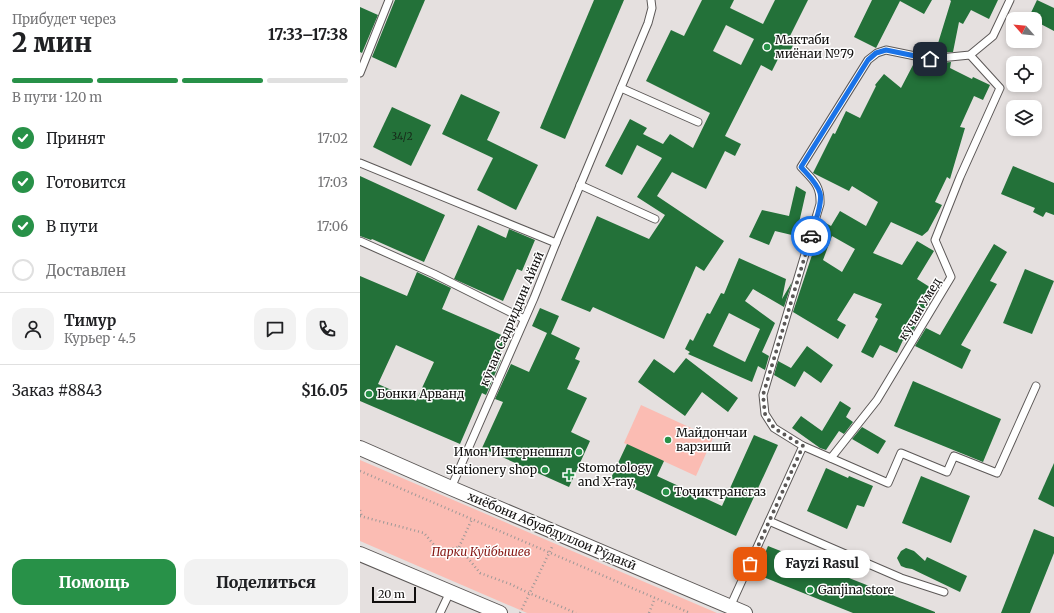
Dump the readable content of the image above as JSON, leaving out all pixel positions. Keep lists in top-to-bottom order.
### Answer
{
  "streets": {
    "street": ["хиёбони Абуабдуллои Рӯдакӣ"],
    "lane": ["кӯчаи Умед", "кӯчаи Садриддин Айнӣ"]
  },
  "crossings": [
    ["кӯчаи Садриддин Айнӣ", "хиёбони Абуабдуллои Рӯдакӣ"]
  ],
  "parks": ["Парки Куйбышев"],
  "places": {
    "other": [
      "Мактаби миёнаи №79",
      "Бонки Арванд",
      "Майдончаи варзишӣ",
      "Имон Интернешнл",
      "Stationery shop",
      "Тоҷиктрансгаз",
      "Fayzi Rasul",
      "Ganjina store"
    ],
    "health": ["Stomotology and X-ray,"]
  },
  "house_numbers": ["34/2"],
  "scale_bar": "20 m",
  "north": "top left",
  "page": {
    "heading": ["2 мин", "Прибудет через", "17:33–17:38"],
    "panel": [
      "Тимур",
      "Курьер · 4.5",
      "Заказ #8843",
      "$16.05"
    ],
    "bar": "В пути · 120 m",
    "list": [
      ["Принят", "17:02"],
      ["Готовится", "17:03"],
      ["В пути", "17:06"],
      "Доставлен"
    ],
    "bubble": "Fayzi Rasul",
    "buttons": ["Помощь", "Поделиться"],
    "scale": "20 m"
  }
}
